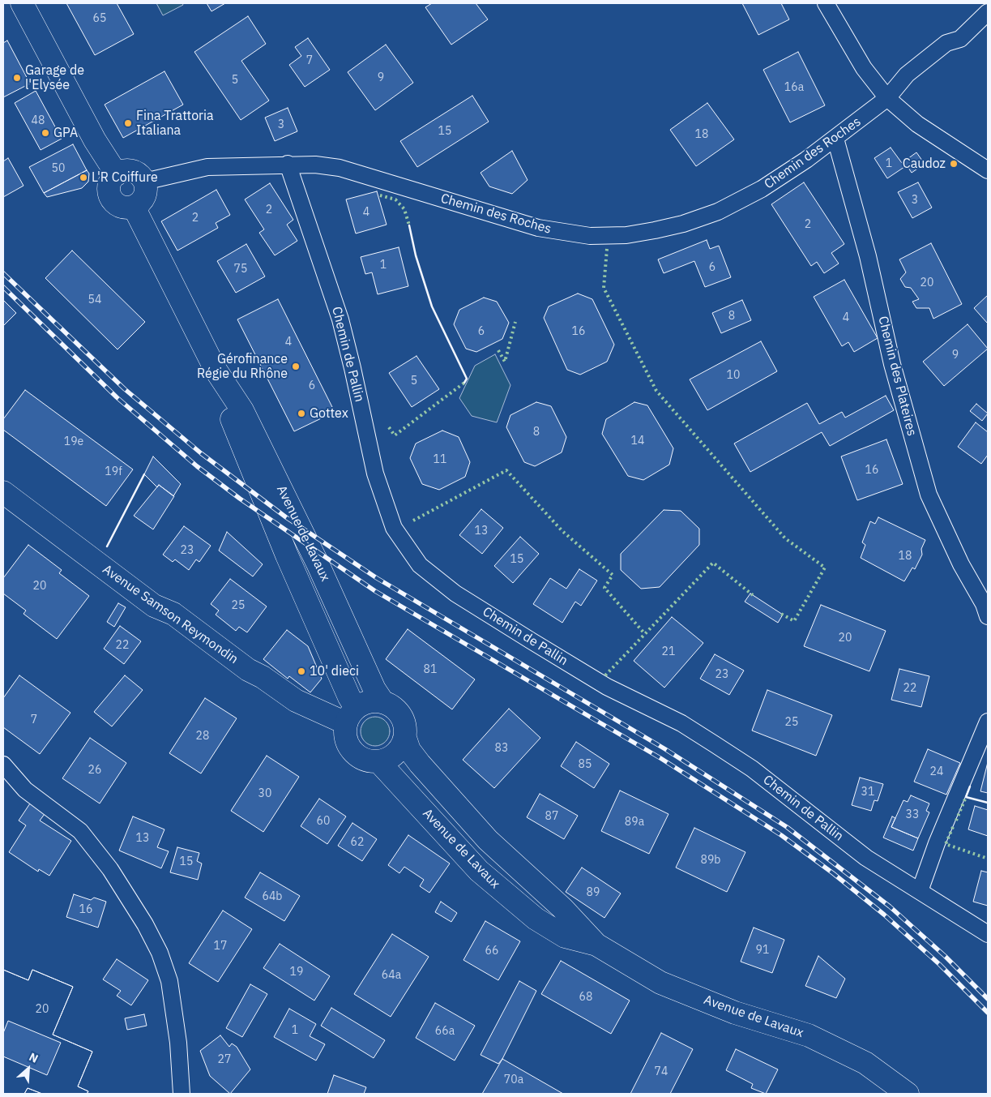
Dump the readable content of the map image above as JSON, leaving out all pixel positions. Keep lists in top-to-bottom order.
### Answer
{
  "streets": {
    "main road": ["Avenue de Lavaux", "Avenue Samson Reymondin"],
    "street": ["Chemin des Roches", "Chemin de Pallin", "Chemin des Plateires"]
  },
  "crossings": [
    ["Chemin des Roches", "Chemin de Pallin"],
    ["Chemin des Roches", "Chemin des Plateires"],
    ["Chemin des Roches", "Avenue de Lavaux"],
    ["Avenue de Lavaux", "Avenue Samson Reymondin"]
  ],
  "places": [
    "Garage de l'Elysée",
    "Fina Trattoria Italiana",
    "GPA",
    "Caudoz",
    "L'R Coiffure",
    "Gérofinance Régie du Rhône",
    "Gottex",
    "10' dieci"
  ],
  "house_numbers": [
    "65",
    "7",
    "9",
    "5",
    "16a",
    "48",
    "3",
    "15",
    "18",
    "1",
    "50",
    "3",
    "2",
    "4",
    "2",
    "2",
    "1",
    "6",
    "75",
    "20",
    "54",
    "8",
    "4",
    "6",
    "16",
    "4",
    "9",
    "10",
    "5",
    "6",
    "8",
    "14",
    "19e",
    "11",
    "16",
    "19f",
    "13",
    "23",
    "18",
    "15",
    "20",
    "25",
    "20",
    "22",
    "21",
    "81",
    "23",
    "22",
    "7",
    "25",
    "28",
    "83",
    "85",
    "26",
    "24",
    "31",
    "30",
    "33",
    "87",
    "60",
    "89a",
    "13",
    "62",
    "89b",
    "15",
    "89",
    "64b",
    "16",
    "17",
    "91",
    "66",
    "19",
    "64a",
    "68",
    "20",
    "1",
    "66a",
    "27",
    "74",
    "70a"
  ],
  "north": "top right"
}
